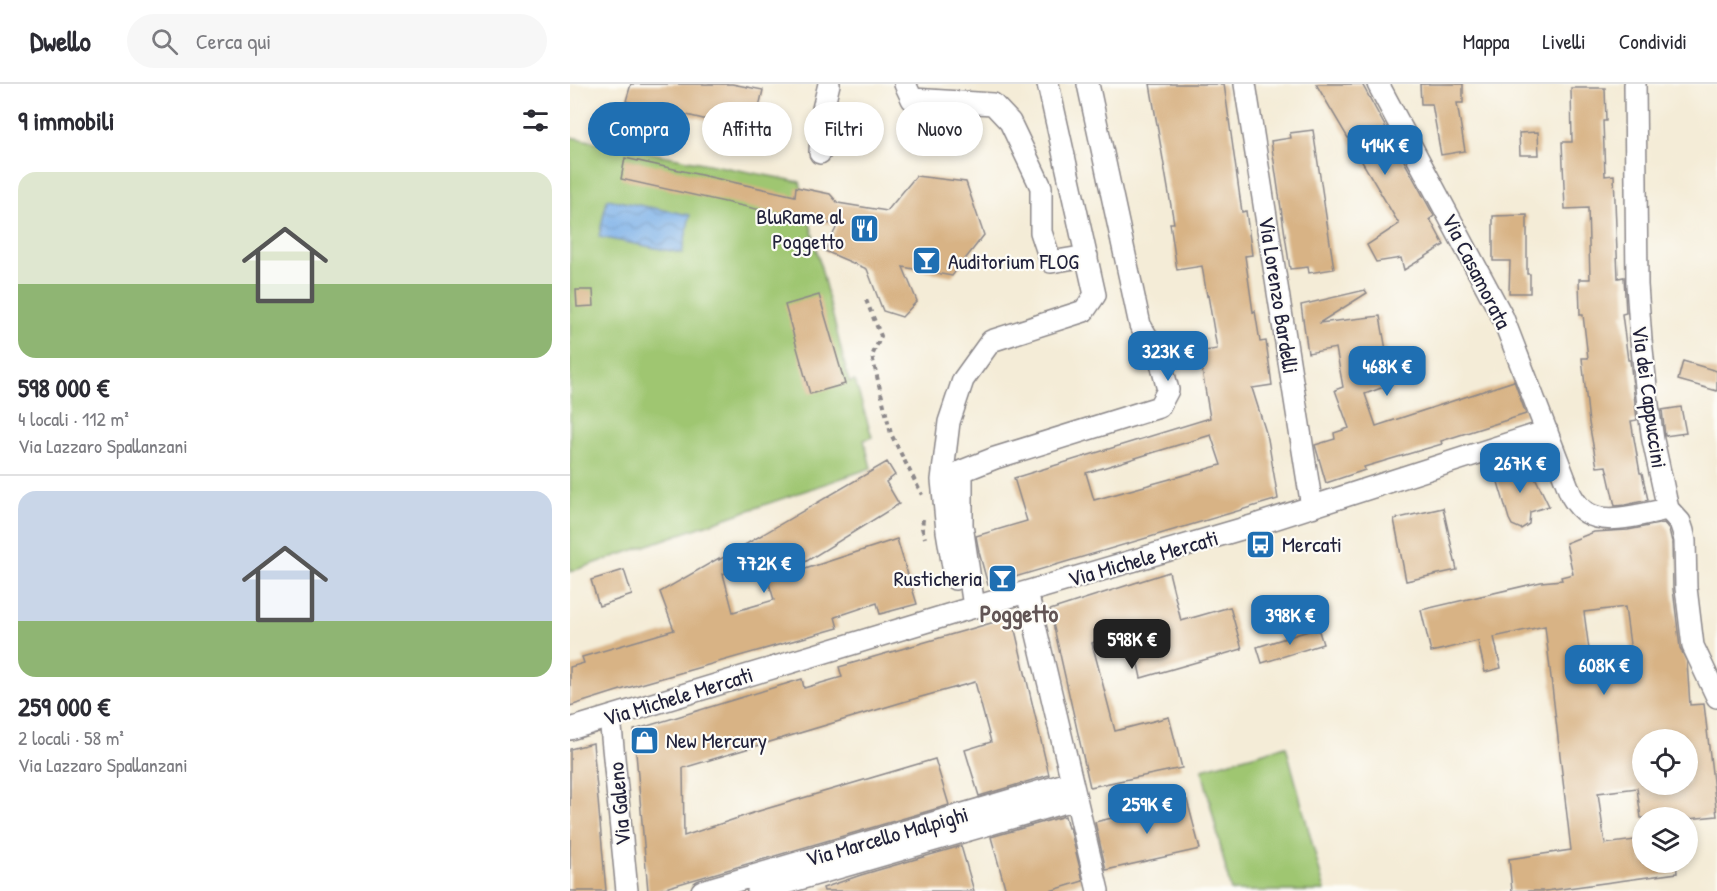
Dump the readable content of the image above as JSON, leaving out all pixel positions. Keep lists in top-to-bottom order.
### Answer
{
  "streets": {
    "street": [
      "Via Casamorata",
      "Via Lorenzo Bardelli",
      "Via dei Cappuccini",
      "Via Michele Mercati",
      "Via Galeno",
      "Via Marcello Malpighi"
    ]
  },
  "crossings": [
    ["Via Casamorata", "Via Michele Mercati"],
    ["Via Lorenzo Bardelli", "Via Michele Mercati"],
    ["Via Michele Mercati", "Via Galeno"]
  ],
  "districts": ["Poggetto"],
  "places": {
    "restaurant": ["BluRame al Poggetto"],
    "bar": ["Auditorium FLOG", "Rusticheria"],
    "bus stop": ["Mercati"],
    "shop": ["New Mercury"]
  },
  "page": {
    "header": "Dwello",
    "search": "Cerca qui",
    "nav": ["Mappa", "Livelli", "Condividi"],
    "heading": "9 immobili",
    "chip": [
      "Compra",
      "Affitta",
      "Filtri",
      "Nuovo"
    ],
    "price": [
      "414K €",
      "323K €",
      "468K €",
      "267K €",
      "772K €",
      "398K €",
      "598K €",
      "608K €",
      "259K €"
    ],
    "list": [
      {
        "name": "598 000 €",
        "note": "4 locali · 112 m² · Via Lazzaro Spallanzani"
      },
      {
        "name": "259 000 €",
        "note": "2 locali · 58 m² · Via Lazzaro Spallanzani"
      }
    ]
  }
}
